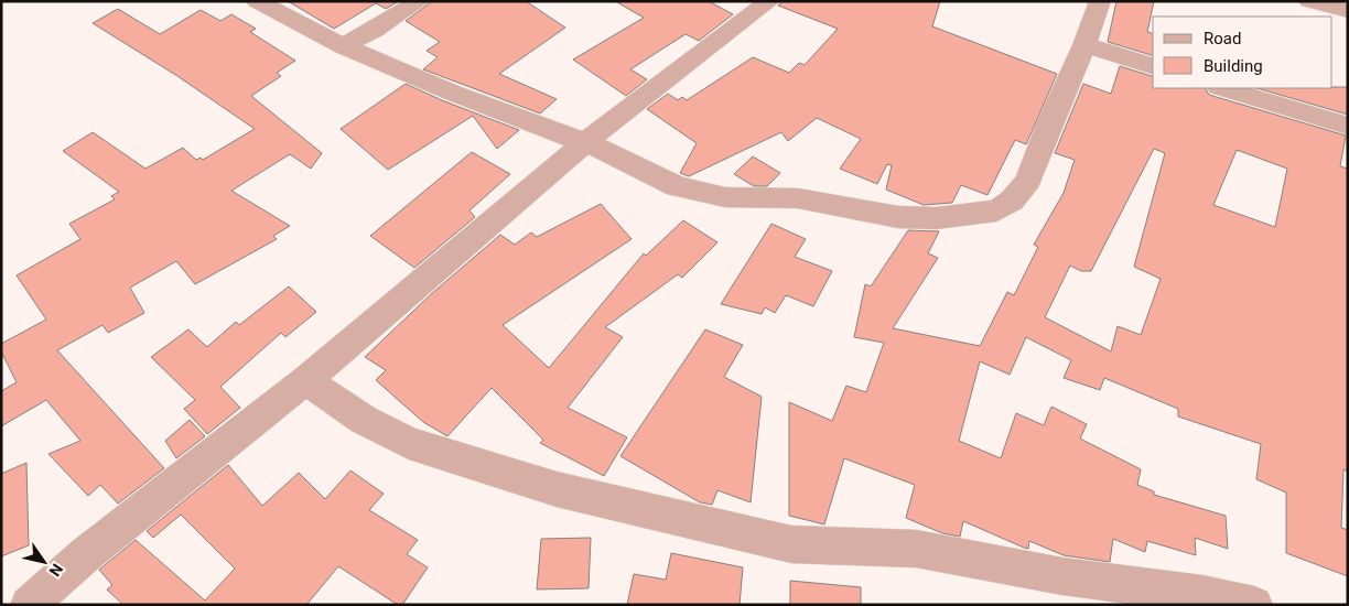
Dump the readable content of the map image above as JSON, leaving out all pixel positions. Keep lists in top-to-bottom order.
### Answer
{
  "legend": ["Road", "Building"],
  "north": "bottom right"
}
